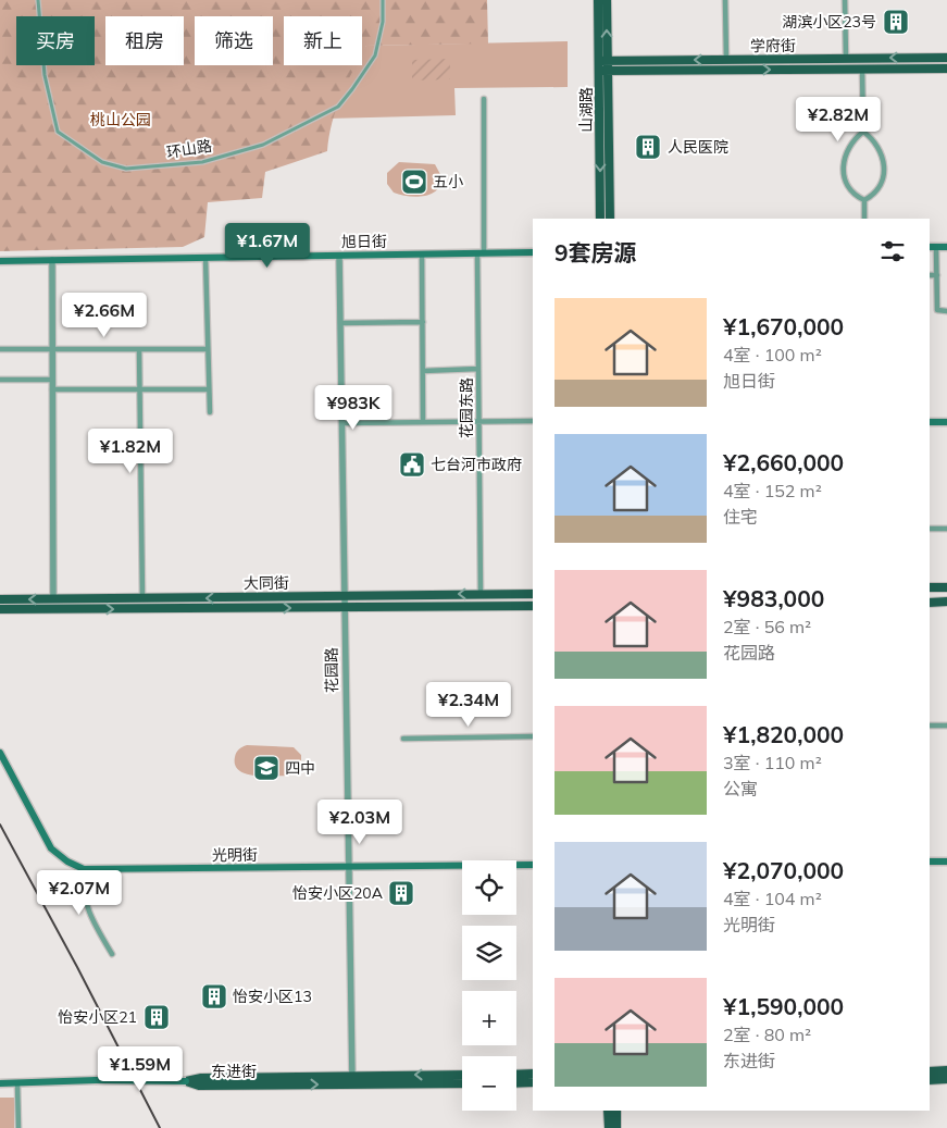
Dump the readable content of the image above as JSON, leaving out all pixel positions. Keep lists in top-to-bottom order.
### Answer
{
  "streets": {
    "main road": [
      "学府街",
      "山湖路",
      "旭日街",
      "大同街",
      "光明街",
      "东进街"
    ],
    "street": ["环山路", "花园东路", "花园路"]
  },
  "crossings": [
    ["学府街", "山湖路"],
    ["旭日街", "花园东路"],
    ["旭日街", "花园路"],
    ["花园东路", "大同街"],
    ["大同街", "花园路"],
    ["花园路", "光明街"],
    ["花园路", "东进街"]
  ],
  "parks": ["桃山公园"],
  "places": {
    "building": [
      "湖滨小区23号",
      "人民医院",
      "怡安小区20A",
      "怡安小区13",
      "怡安小区21"
    ],
    "sports": ["五小"],
    "public building": ["七台河市政府"],
    "school or university": ["四中"]
  },
  "page": {
    "chip": [
      "买房",
      "租房",
      "筛选",
      "新上"
    ],
    "price": [
      "¥2.82M",
      "¥1.67M",
      "¥2.66M",
      "¥983K",
      "¥1.82M",
      "¥2.34M",
      "¥2.03M",
      "¥2.07M",
      "¥1.59M"
    ],
    "heading": "9套房源",
    "list": [
      {
        "name": "¥1,670,000",
        "note": "4室 · 100 m² · 旭日街"
      },
      {
        "name": "¥2,660,000",
        "note": "4室 · 152 m² · 住宅"
      },
      {
        "name": "¥983,000",
        "note": "2室 · 56 m² · 花园路"
      },
      {
        "name": "¥1,820,000",
        "note": "3室 · 110 m² · 公寓"
      },
      {
        "name": "¥2,070,000",
        "note": "4室 · 104 m² · 光明街"
      },
      {
        "name": "¥1,590,000",
        "note": "2室 · 80 m² · 东进街"
      }
    ],
    "map_buttons": ["+", "−"]
  }
}
